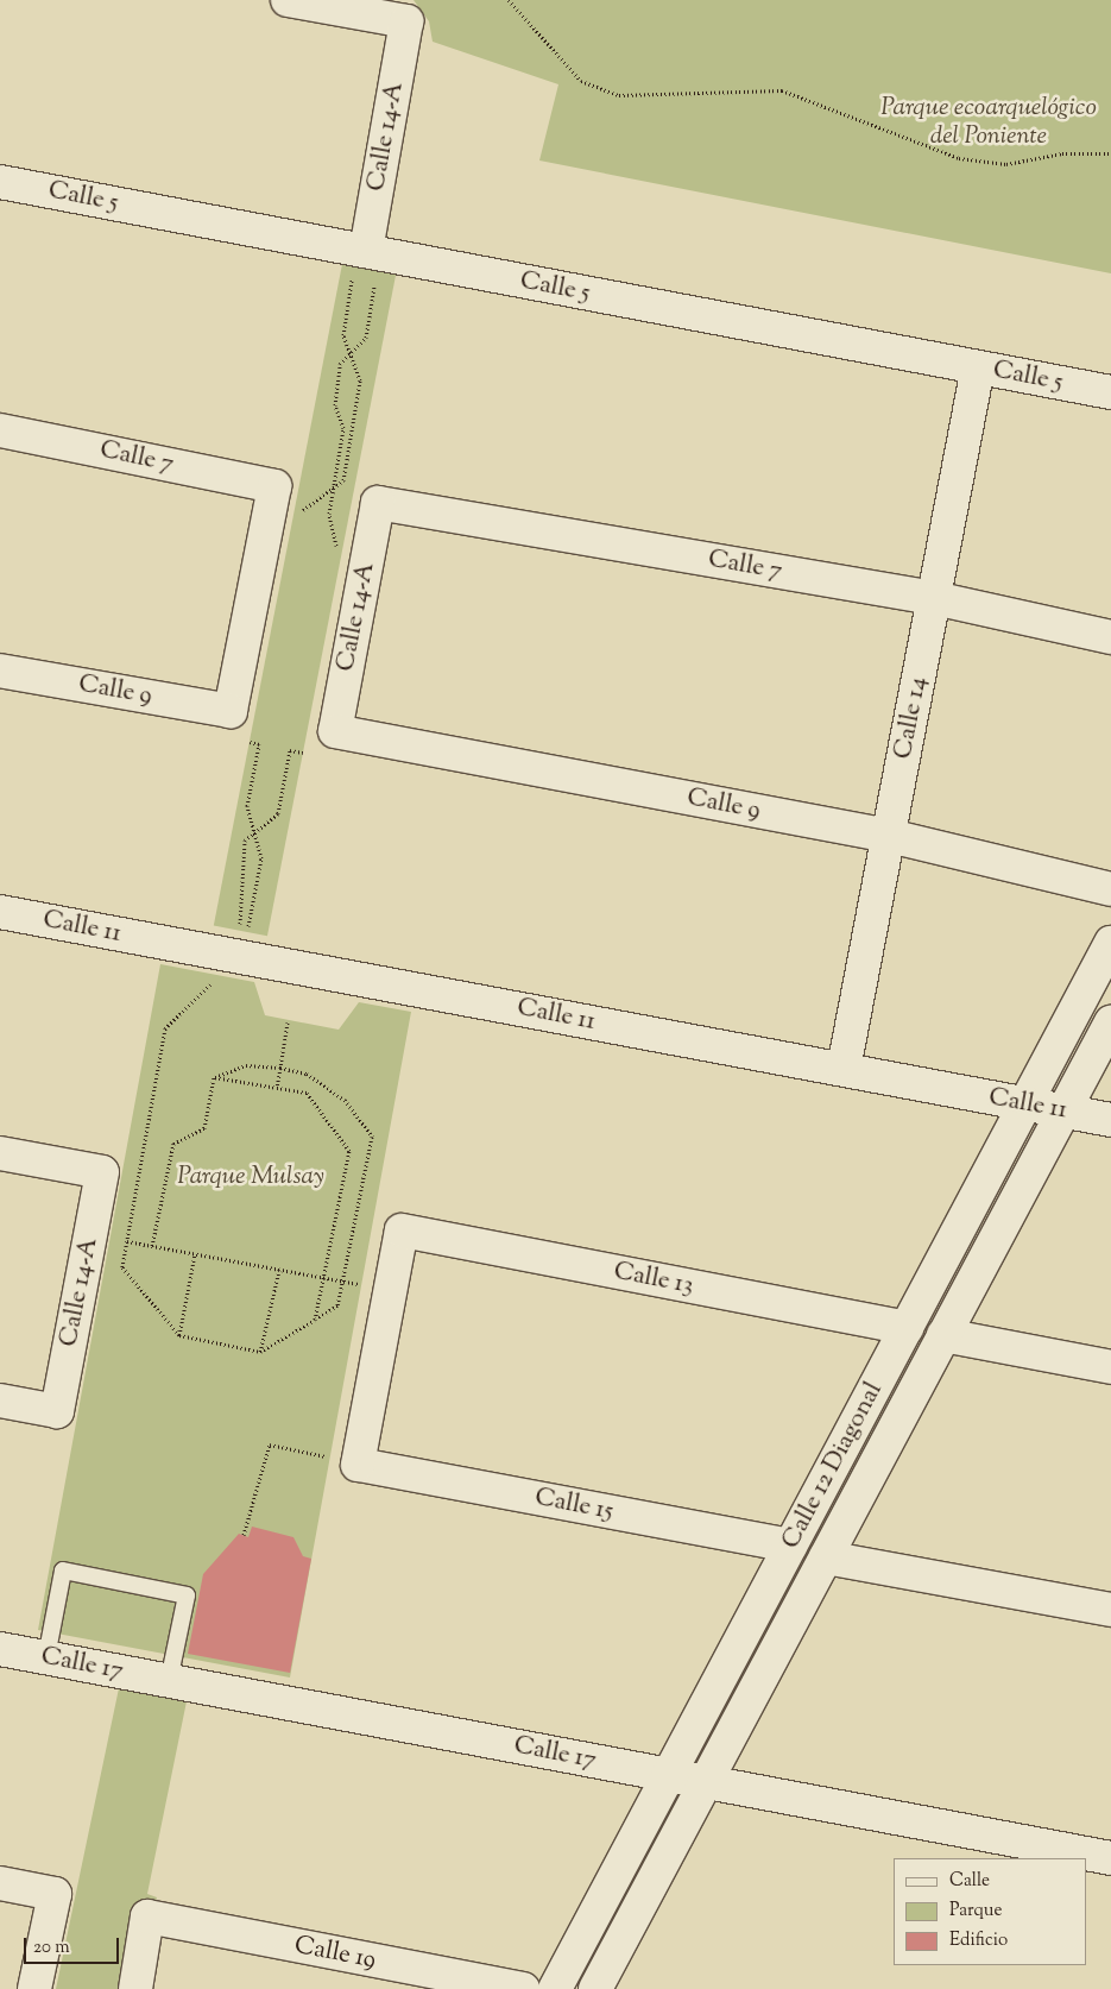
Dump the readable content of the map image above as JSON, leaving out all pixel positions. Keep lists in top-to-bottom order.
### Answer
{
  "streets": {
    "street": [
      "Calle 14-A",
      "Calle 5",
      "Calle 7",
      "Calle 9",
      "Calle 14",
      "Calle 11",
      "Calle 13",
      "Calle 12 Diagonal",
      "Calle 15",
      "Calle 17",
      "Calle 19"
    ]
  },
  "crossings": [
    ["Calle 14-A", "Calle 5"],
    ["Calle 14-A", "Calle 7"],
    ["Calle 14-A", "Calle 9"],
    ["Calle 5", "Calle 14"],
    ["Calle 7", "Calle 9"],
    ["Calle 7", "Calle 14"],
    ["Calle 9", "Calle 14"],
    ["Calle 14", "Calle 11"],
    ["Calle 11", "Calle 12 Diagonal"],
    ["Calle 13", "Calle 12 Diagonal"],
    ["Calle 13", "Calle 15"],
    ["Calle 12 Diagonal", "Calle 15"],
    ["Calle 12 Diagonal", "Calle 17"]
  ],
  "parks": ["Parque ecoarquelógico del Poniente", "Parque Mulsay"],
  "legend": ["Calle", "Parque", "Edificio"],
  "scale_bar": "20 m"
}
